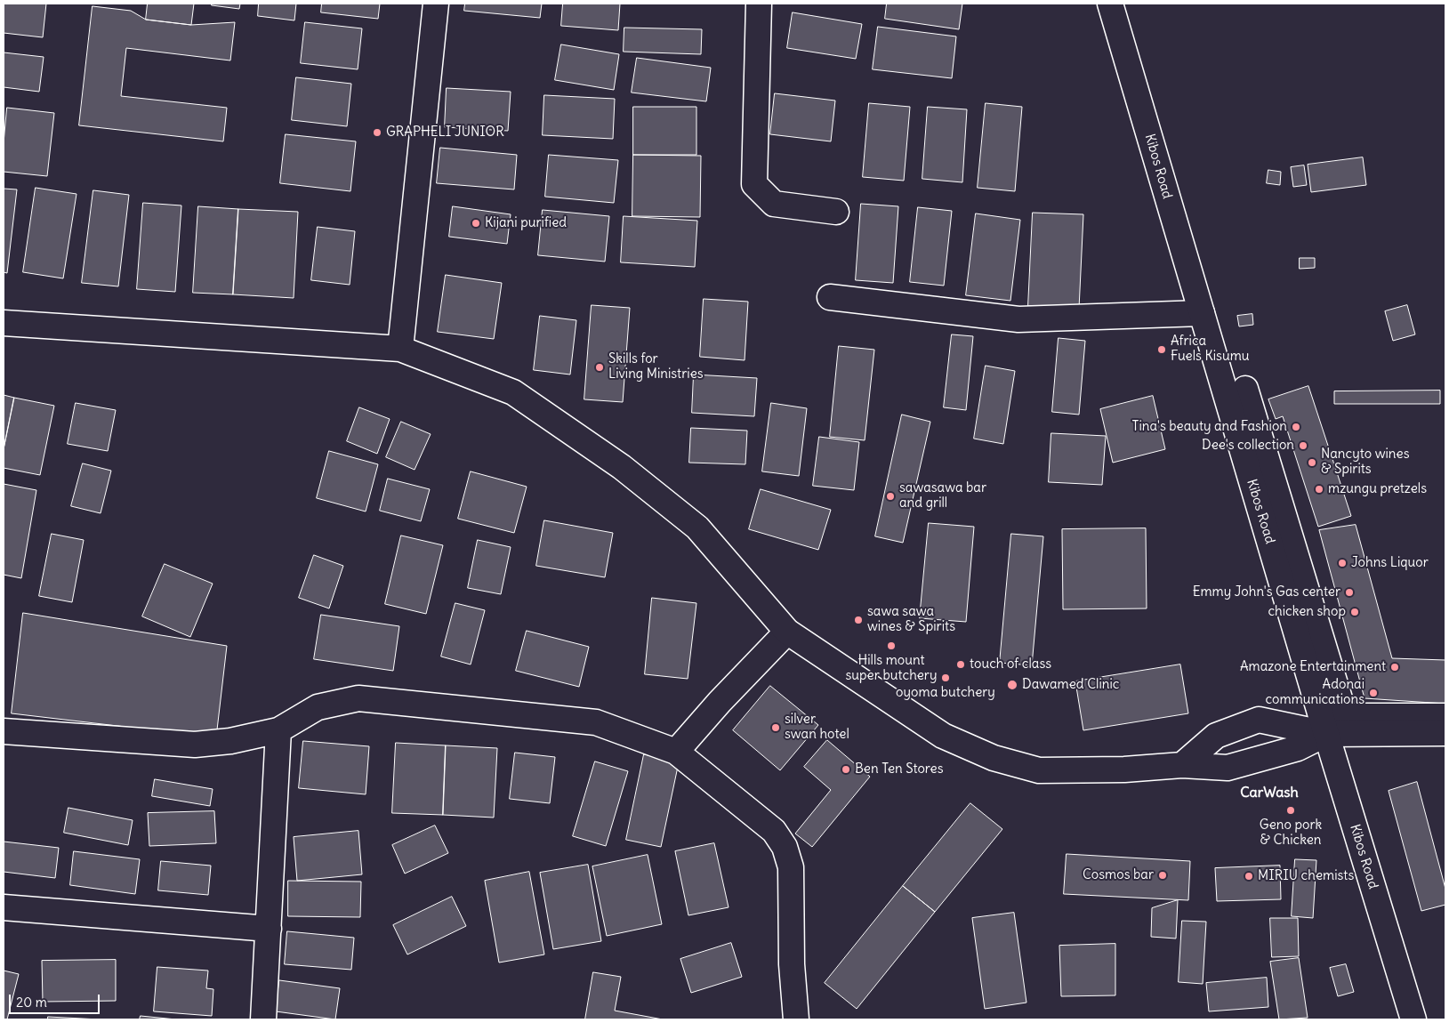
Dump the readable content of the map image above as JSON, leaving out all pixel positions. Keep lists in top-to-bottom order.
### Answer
{
  "streets": {
    "street": ["Kibos Road"]
  },
  "districts": ["CarWash"],
  "places": [
    "GRAPHELI JUNIOR",
    "Kijani purified",
    "Africa Fuels Kisumu",
    "Skills for Living Ministries",
    "Tina's beauty and Fashion",
    "Dee's collection",
    "Nancyto wines & Spirits",
    "mzungu pretzels",
    "sawasawa bar and grill",
    "Johns Liquor",
    "Emmy John's Gas center",
    "chicken shop",
    "sawa sawa wines & Spirits",
    "Hills mount super butchery",
    "touch of class",
    "Amazone Entertainment",
    "oyoma butchery",
    "Dawamed Clinic",
    "Adonai communications",
    "silver swan hotel",
    "Ben Ten Stores",
    "Geno pork & Chicken",
    "Cosmos bar",
    "MIRIU chemists"
  ],
  "scale_bar": "20 m"
}
